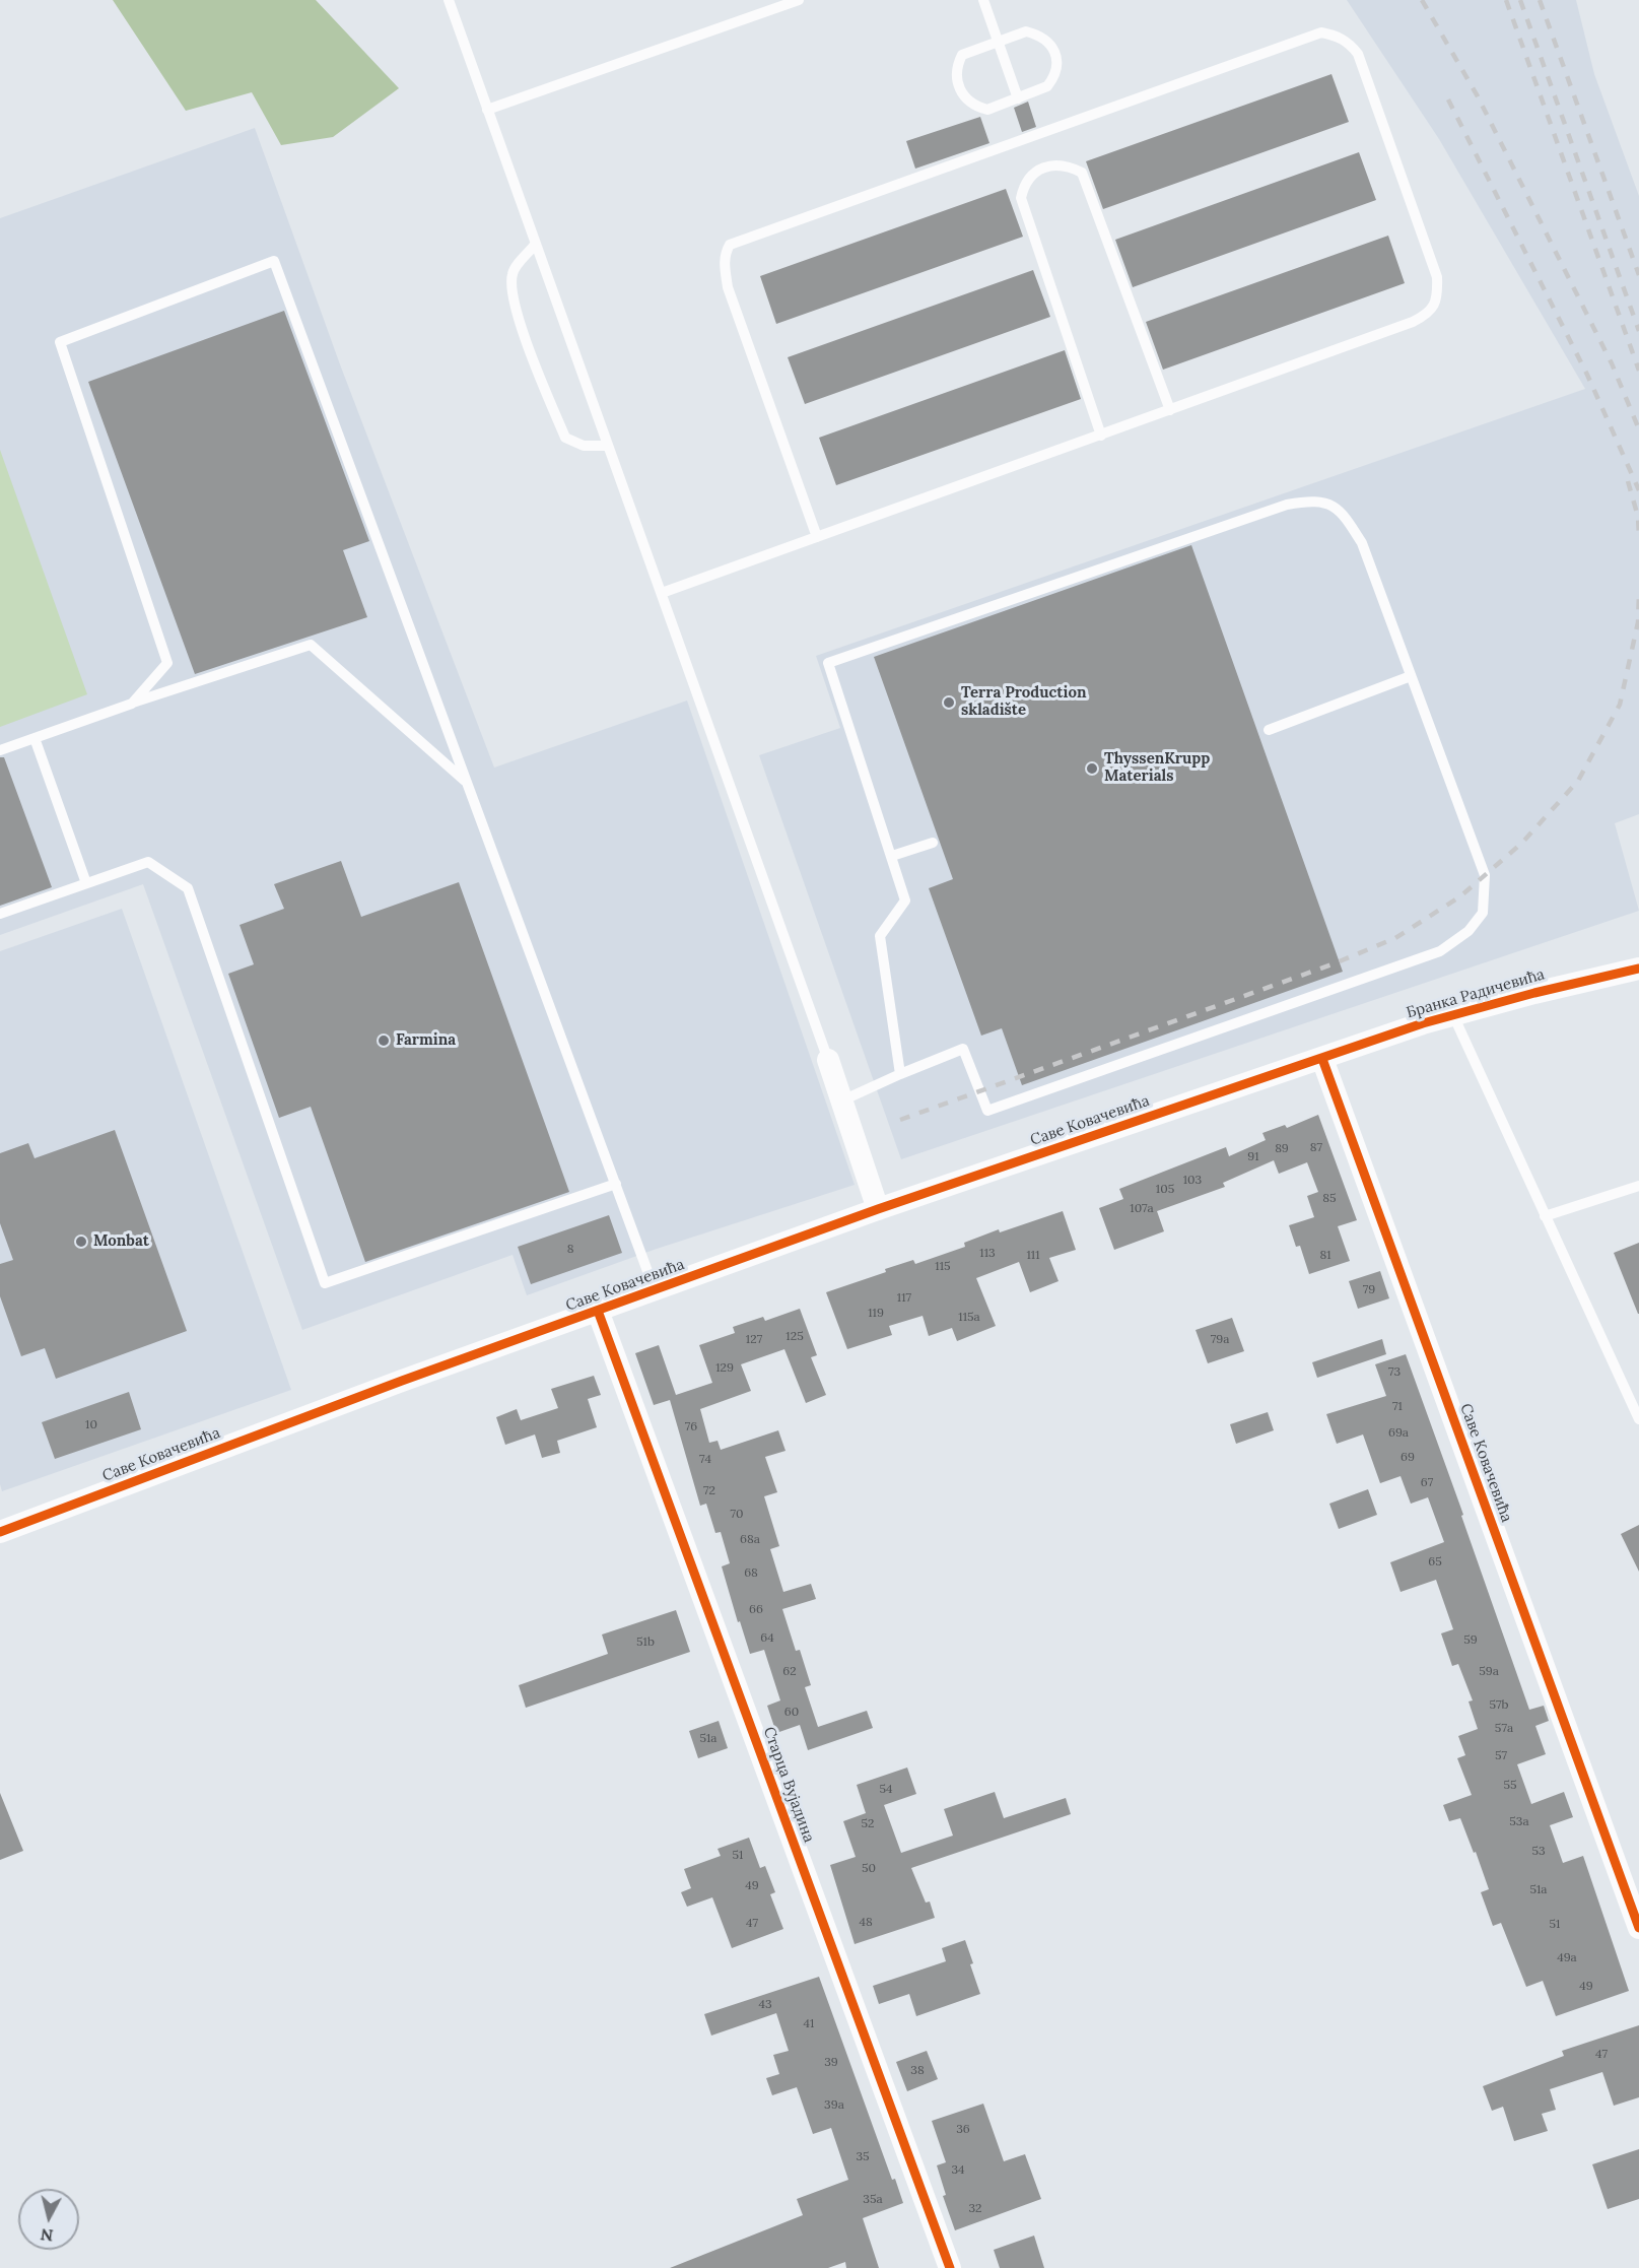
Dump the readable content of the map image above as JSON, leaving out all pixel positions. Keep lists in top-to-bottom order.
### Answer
{
  "streets": {
    "street": ["Бранка Радичевића", "Саве Ковачевића", "Старца Вујадина"]
  },
  "crossings": [
    ["Бранка Радичевића", "Саве Ковачевића"],
    ["Саве Ковачевића", "Старца Вујадина"]
  ],
  "places": [
    "Terra Production skladište",
    "ThyssenKrupp Materials",
    "Farmina",
    "Monbat"
  ],
  "house_numbers": [
    "87",
    "89",
    "91",
    "103",
    "105",
    "85",
    "107a",
    "8",
    "113",
    "111",
    "81",
    "115",
    "79",
    "117",
    "119",
    "115a",
    "125",
    "127",
    "79a",
    "129",
    "73",
    "71",
    "10",
    "76",
    "69a",
    "69",
    "74",
    "67",
    "72",
    "70",
    "68a",
    "65",
    "68",
    "66",
    "64",
    "59",
    "51b",
    "62",
    "59a",
    "57b",
    "60",
    "57a",
    "51a",
    "57",
    "55",
    "54",
    "53a",
    "52",
    "53",
    "51",
    "50",
    "49",
    "51a",
    "48",
    "47",
    "51",
    "49a",
    "49",
    "43",
    "41",
    "47",
    "39",
    "38",
    "39a",
    "36",
    "35",
    "34",
    "35a",
    "32"
  ],
  "north": "bottom"
}
